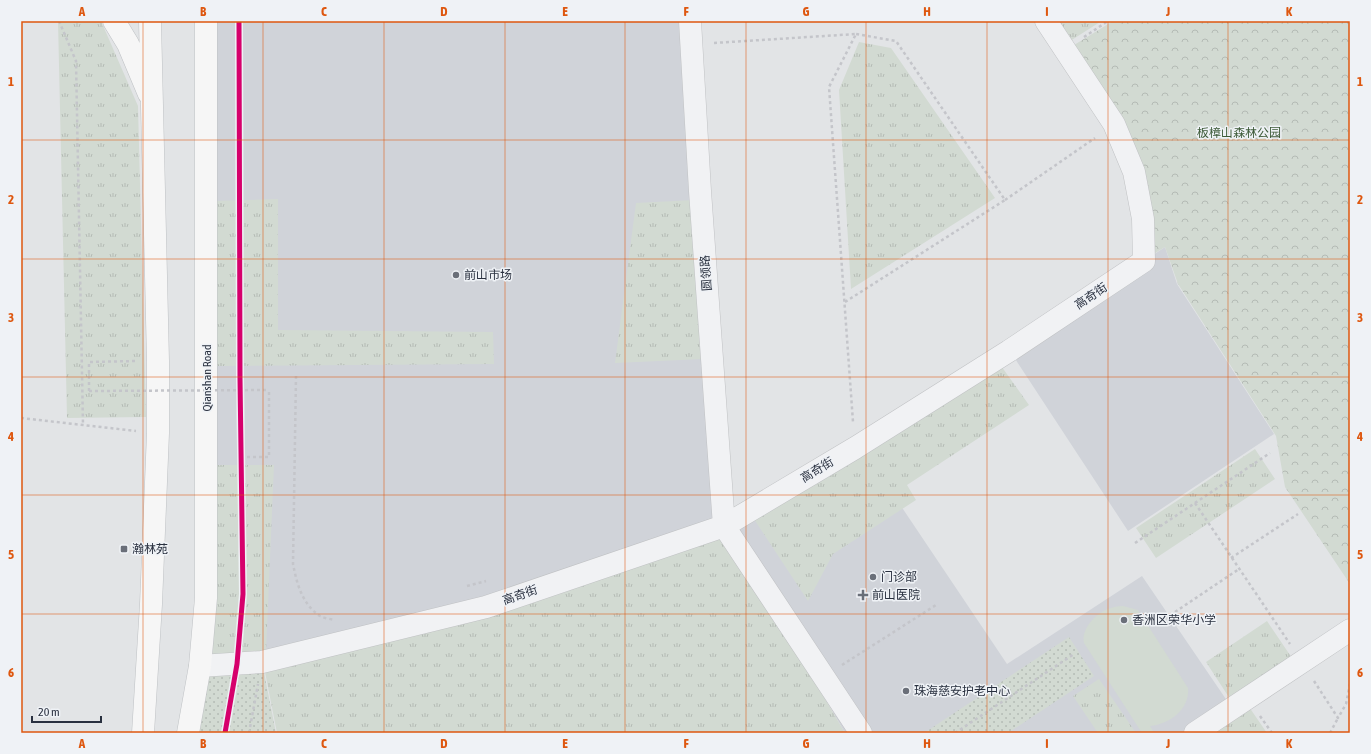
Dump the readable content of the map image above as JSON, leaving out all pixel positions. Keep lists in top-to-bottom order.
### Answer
{
  "streets": {
    "main road": ["Qianshan Road"],
    "lane": ["圆领路", "高奇街"]
  },
  "crossings": [
    ["圆领路", "高奇街"],
    ["高奇街", "Qianshan Road"]
  ],
  "parks": ["板樟山森林公园"],
  "places": {
    "other": [
      "前山市场",
      "门诊部",
      "香洲区荣华小学",
      "珠海慈安护老中心"
    ],
    "transit": ["瀚林苑"],
    "health": ["前山医院"]
  },
  "scale_bar": "20 m",
  "grid": {
    "columns": [
      "A",
      "B",
      "C",
      "D",
      "E",
      "F",
      "G",
      "H",
      "I",
      "J",
      "K"
    ],
    "rows": [
      "1",
      "2",
      "3",
      "4",
      "5",
      "6"
    ]
  }
}
